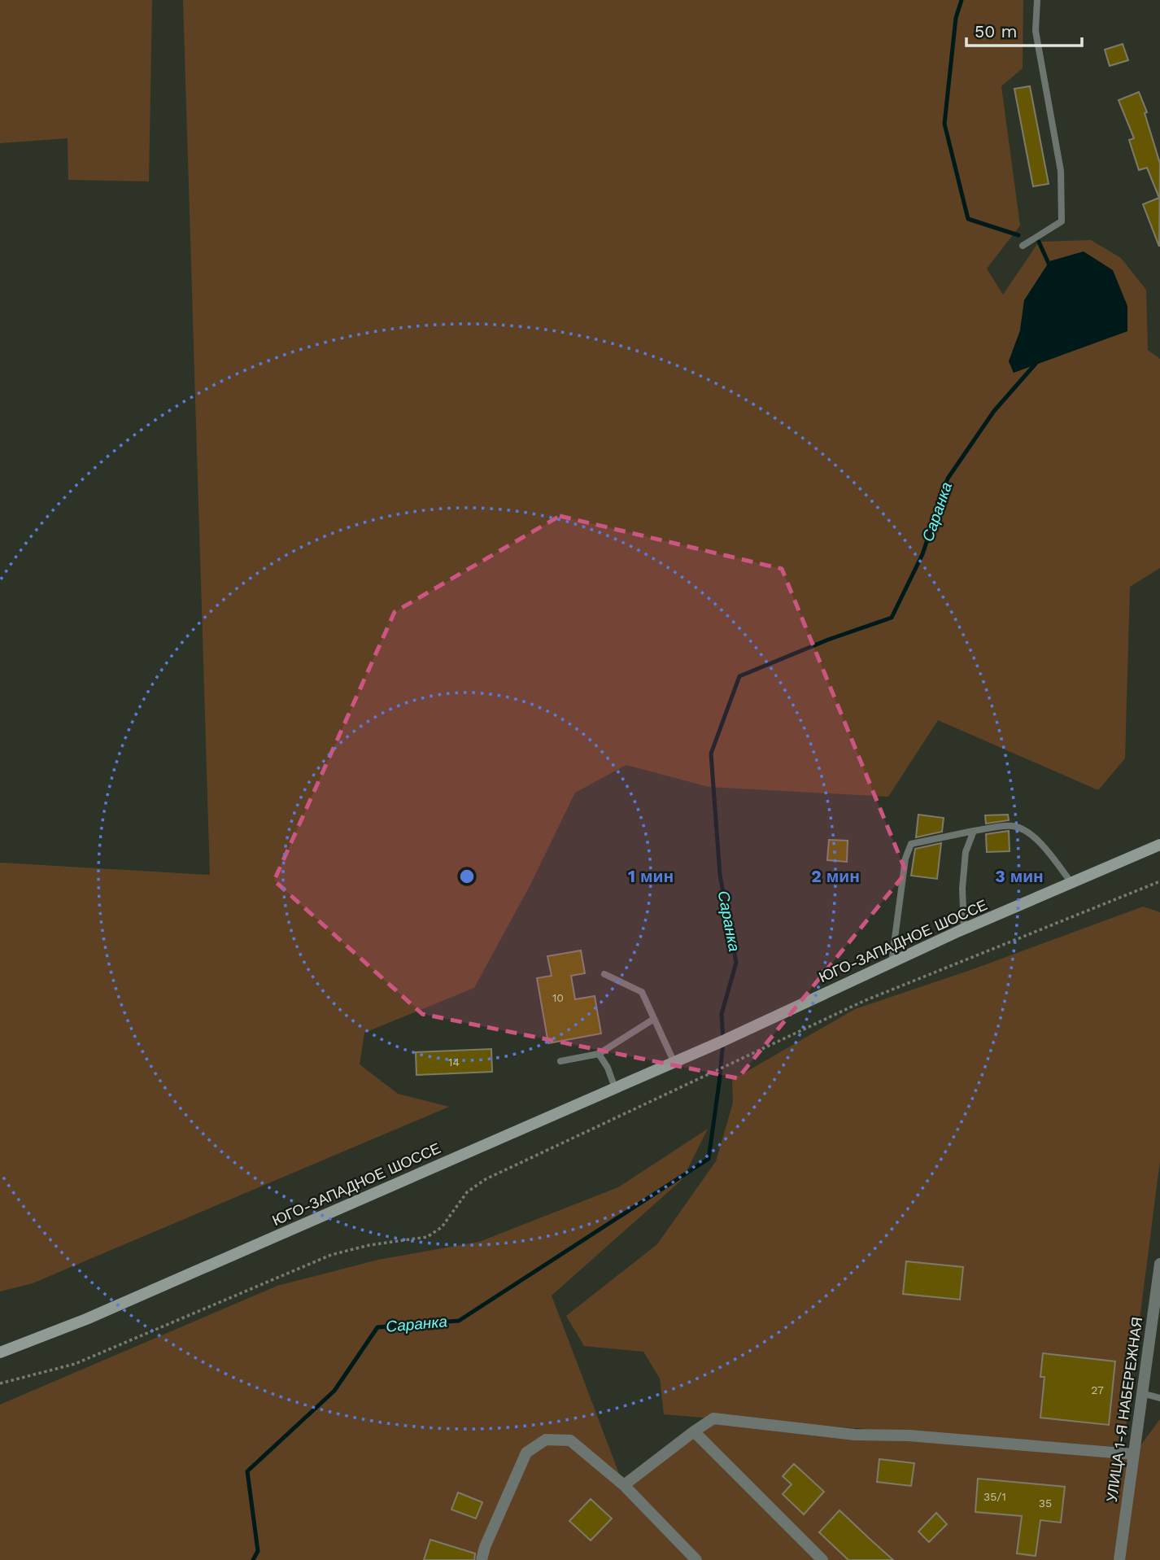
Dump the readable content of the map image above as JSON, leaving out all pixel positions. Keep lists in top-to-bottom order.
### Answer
{
  "streets": {
    "main road": ["ЮГО-ЗАПАДНОЕ ШОССЕ"],
    "street": ["УЛИЦА 1-Я НАБЕРЕЖНАЯ"]
  },
  "water": ["Саранка"],
  "house_numbers": [
    "10",
    "14",
    "27",
    "35/1",
    "35"
  ],
  "scale_bar": "50 m",
  "rings": ["1 мин", "2 мин", "3 мин"]
}
